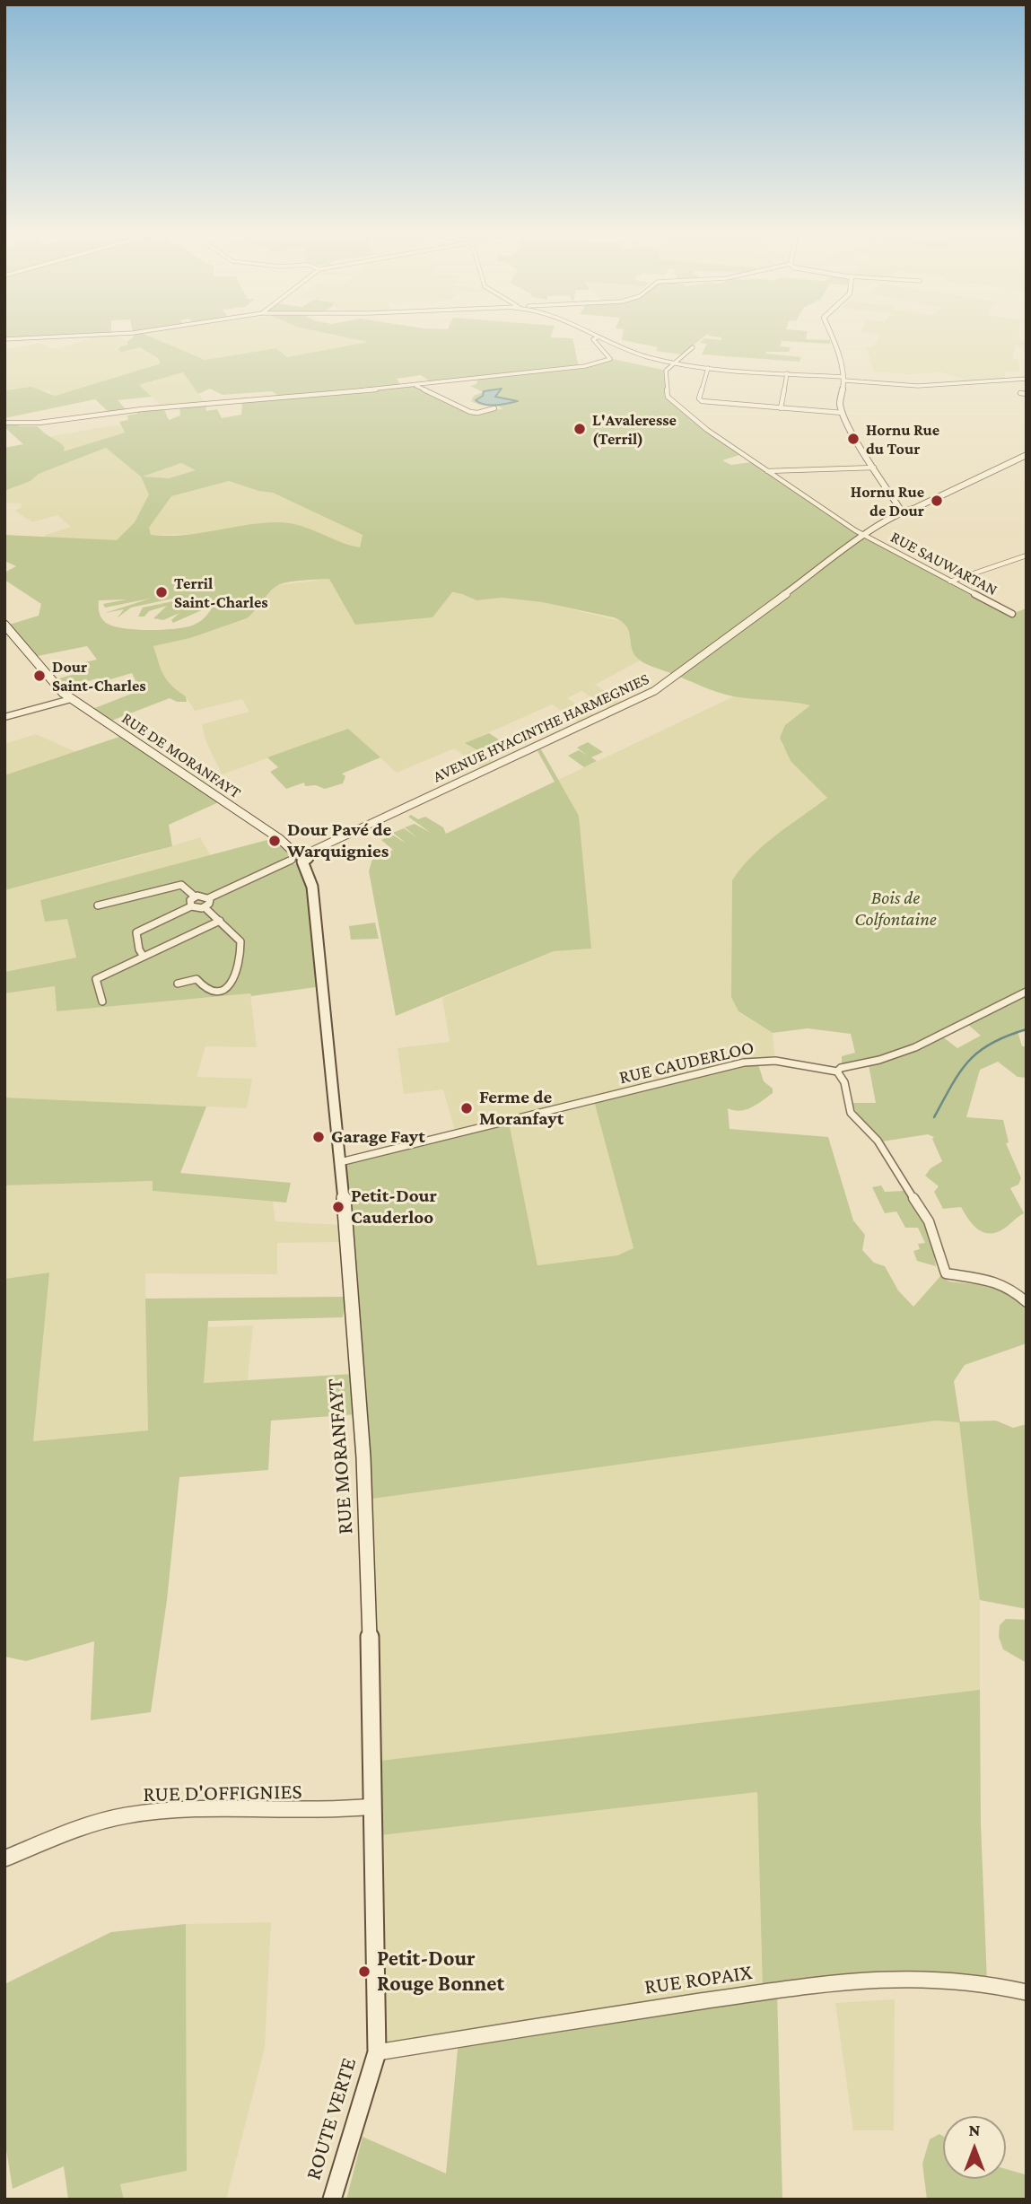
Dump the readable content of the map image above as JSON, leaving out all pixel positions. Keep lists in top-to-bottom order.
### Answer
{
  "streets": {
    "main road": ["RUE DE MORANFAYT", "RUE MORANFAYT", "ROUTE VERTE"],
    "street": [
      "RUE SAUWARTAN",
      "AVENUE HYACINTHE HARMEGNIES",
      "RUE CAUDERLOO",
      "RUE D'OFFIGNIES",
      "RUE ROPAIX"
    ]
  },
  "crossings": [
    ["RUE SAUWARTAN", "AVENUE HYACINTHE HARMEGNIES"],
    ["AVENUE HYACINTHE HARMEGNIES", "RUE MORANFAYT"],
    ["RUE CAUDERLOO", "RUE MORANFAYT"],
    ["RUE MORANFAYT", "RUE D'OFFIGNIES"],
    ["RUE MORANFAYT", "RUE ROPAIX"],
    ["RUE MORANFAYT", "ROUTE VERTE"],
    ["RUE ROPAIX", "ROUTE VERTE"]
  ],
  "parks": ["Bois de Colfontaine"],
  "places": [
    "L'Avaleresse (Terril)",
    "Hornu Rue du Tour",
    "Hornu Rue de Dour",
    "Terril Saint-Charles",
    "Dour Saint-Charles",
    "Dour Pavé de Warquignies",
    "Ferme de Moranfayt",
    "Garage Fayt",
    "Petit-Dour Cauderloo",
    "Petit-Dour Rouge Bonnet"
  ],
  "north": "top"
}
